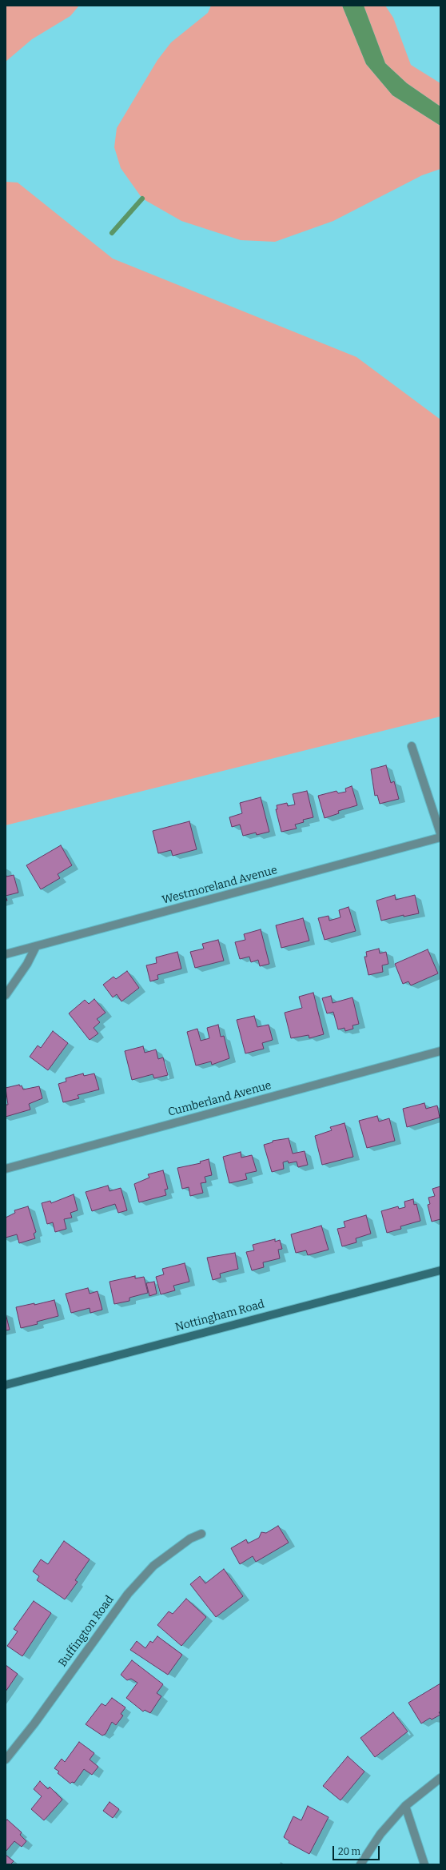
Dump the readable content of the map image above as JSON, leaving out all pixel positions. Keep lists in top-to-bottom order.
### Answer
{
  "streets": {
    "street": [
      "Westmoreland Avenue",
      "Cumberland Avenue",
      "Nottingham Road",
      "Buffington Road"
    ]
  },
  "scale_bar": "20 m"
}
